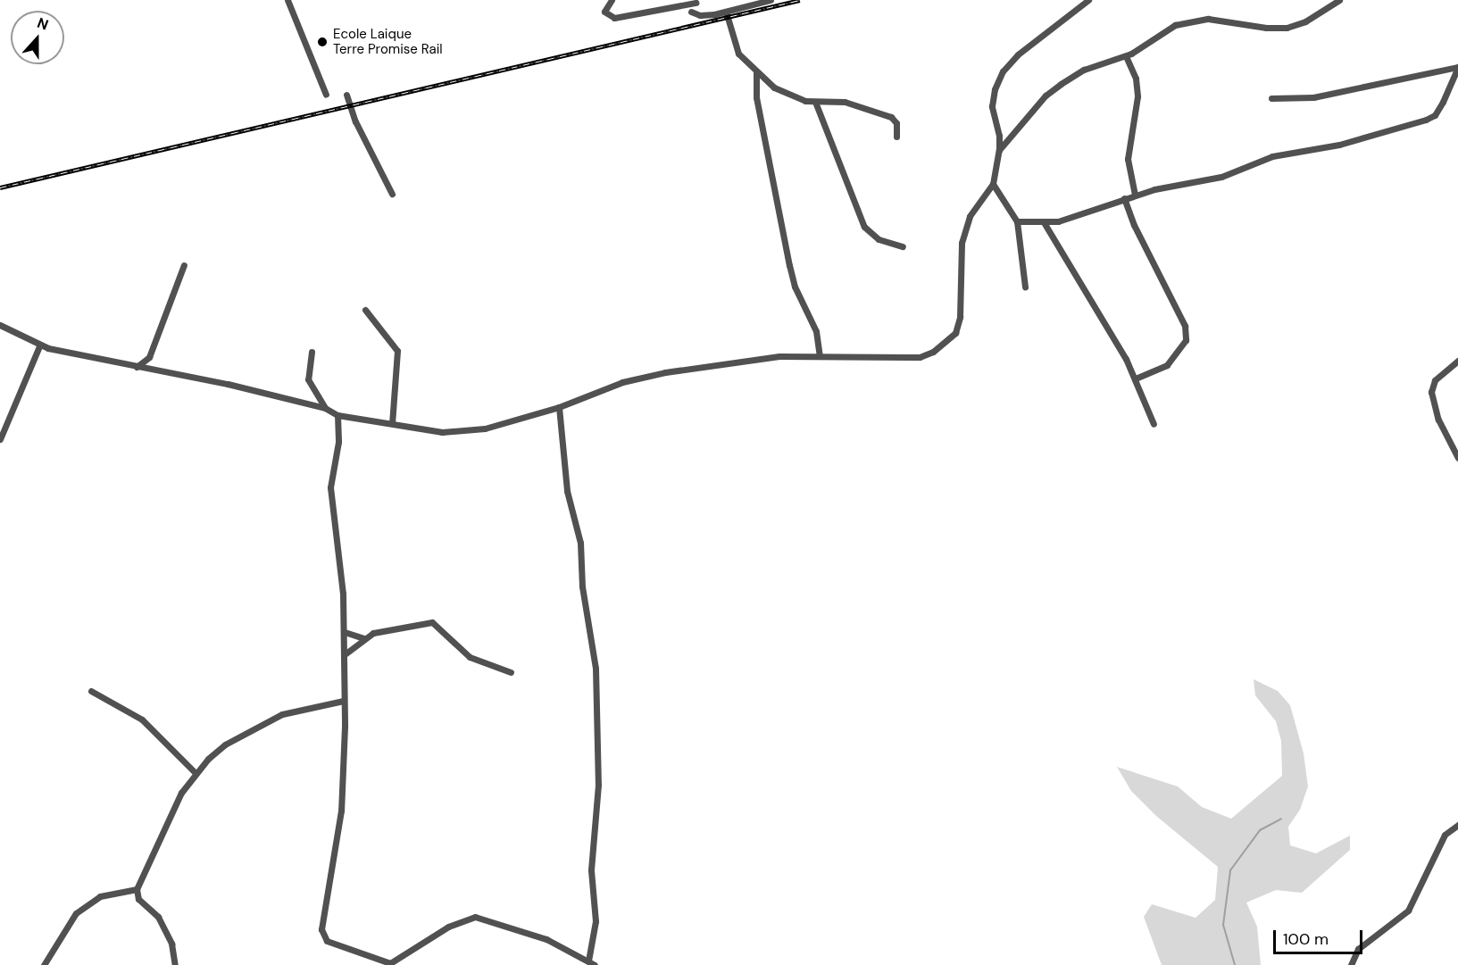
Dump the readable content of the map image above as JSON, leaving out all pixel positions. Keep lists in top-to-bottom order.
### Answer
{
  "places": ["Ecole Laique Terre Promise Rail"],
  "scale_bar": "100 m",
  "north": "top"
}
